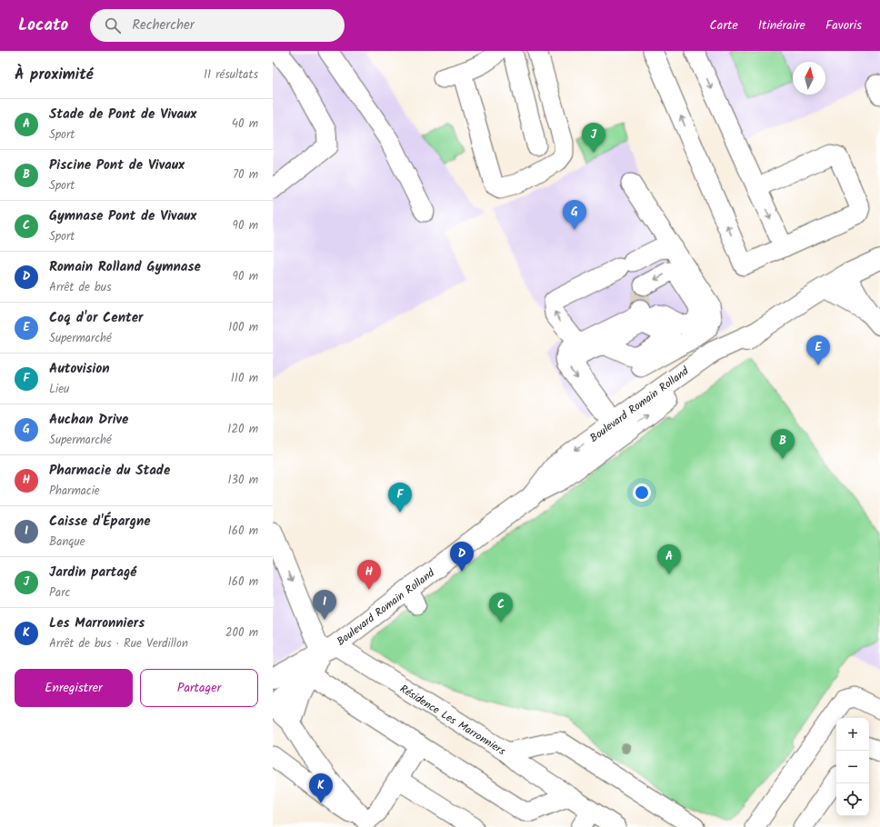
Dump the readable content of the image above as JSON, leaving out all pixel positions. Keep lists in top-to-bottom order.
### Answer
{
  "streets": {
    "main road": ["Boulevard Romain Rolland"],
    "street": ["Résidence Les Marronniers"]
  },
  "crossings": [
    ["Boulevard Romain Rolland", "Résidence Les Marronniers"]
  ],
  "north": "top",
  "page": {
    "header": "Locato",
    "search": "Rechercher",
    "nav": ["Carte", "Itinéraire", "Favoris"],
    "heading": ["À proximité", "11 résultats"],
    "list": [
      {
        "mark": "A",
        "name": "Stade de Pont de Vivaux",
        "note": "Sport",
        "value": "40 m"
      },
      {
        "mark": "B",
        "name": "Piscine Pont de Vivaux",
        "note": "Sport",
        "value": "70 m"
      },
      {
        "mark": "C",
        "name": "Gymnase Pont de Vivaux",
        "note": "Sport",
        "value": "90 m"
      },
      {
        "mark": "D",
        "name": "Romain Rolland Gymnase",
        "note": "Arrêt de bus",
        "value": "90 m"
      },
      {
        "mark": "E",
        "name": "Coq d'or Center",
        "note": "Supermarché",
        "value": "100 m"
      },
      {
        "mark": "F",
        "name": "Autovision",
        "note": "Lieu",
        "value": "110 m"
      },
      {
        "mark": "G",
        "name": "Auchan Drive",
        "note": "Supermarché",
        "value": "120 m"
      },
      {
        "mark": "H",
        "name": "Pharmacie du Stade",
        "note": "Pharmacie",
        "value": "130 m"
      },
      {
        "mark": "I",
        "name": "Caisse d'Épargne",
        "note": "Banque",
        "value": "160 m"
      },
      {
        "mark": "J",
        "name": "Jardin partagé",
        "note": "Parc",
        "value": "160 m"
      },
      {
        "mark": "K",
        "name": "Les Marronniers",
        "note": "Arrêt de bus · Rue Verdillon",
        "value": "200 m"
      }
    ],
    "pins": [
      "J",
      "G",
      "E",
      "B",
      "F",
      "D",
      "A",
      "H",
      "I",
      "C",
      "K"
    ],
    "buttons": ["Enregistrer", "Partager"],
    "map_buttons": ["+", "−"]
  }
}
